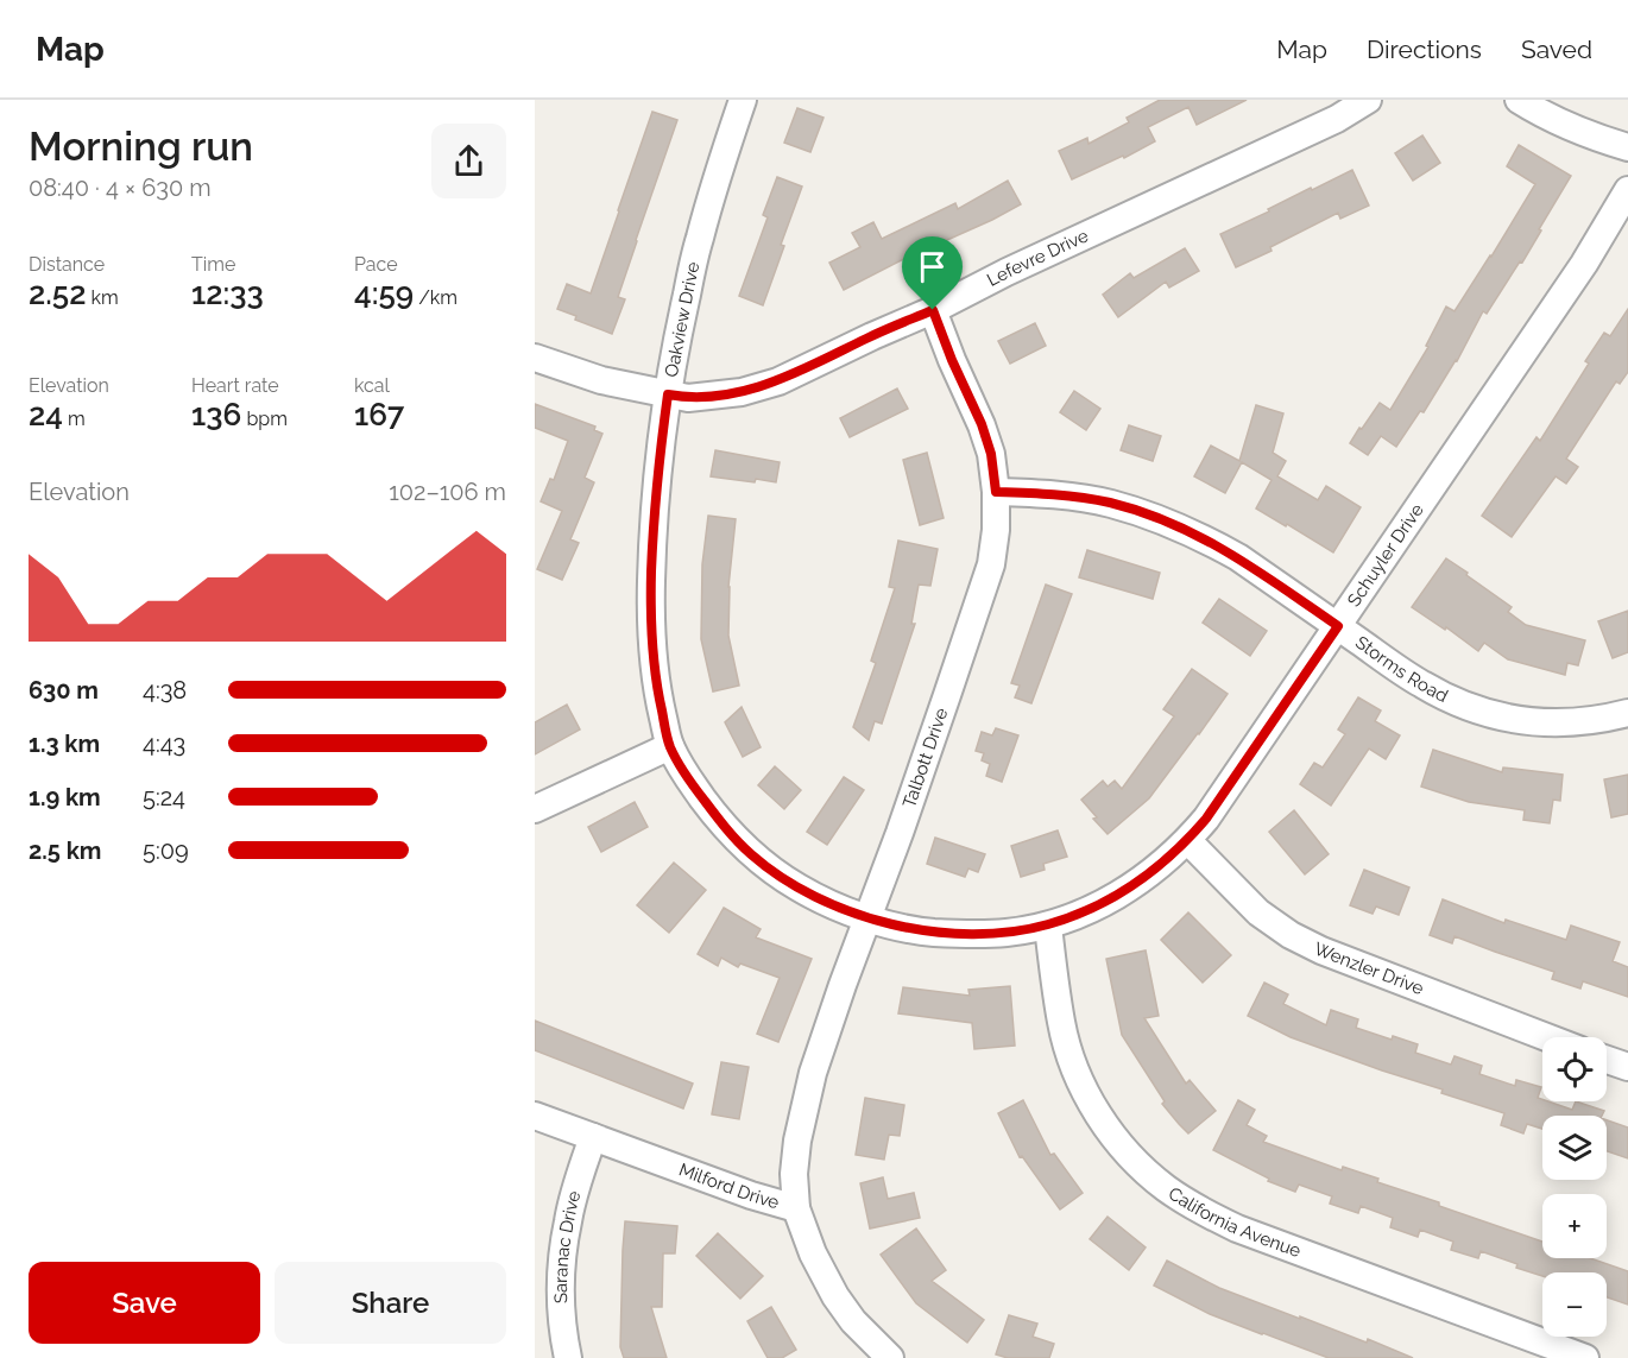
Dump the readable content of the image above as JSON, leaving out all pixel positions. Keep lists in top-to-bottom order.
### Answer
{
  "streets": {
    "street": [
      "Lefevre Drive",
      "Oakview Drive",
      "Schuyler Drive",
      "Storms Road",
      "Talbott Drive",
      "Wenzler Drive",
      "Milford Drive",
      "California Avenue",
      "Saranac Drive"
    ]
  },
  "crossings": [
    ["Lefevre Drive", "Oakview Drive"],
    ["Lefevre Drive", "Talbott Drive"],
    ["Oakview Drive", "Schuyler Drive"],
    ["Oakview Drive", "Talbott Drive"],
    ["Schuyler Drive", "Storms Road"],
    ["Schuyler Drive", "Talbott Drive"],
    ["Schuyler Drive", "Wenzler Drive"],
    ["Schuyler Drive", "California Avenue"],
    ["Storms Road", "Talbott Drive"],
    ["Talbott Drive", "Milford Drive"],
    ["Milford Drive", "Saranac Drive"]
  ],
  "page": {
    "header": "Map",
    "nav": ["Map", "Directions", "Saved"],
    "heading": ["Morning run", "08:40 · 4 × 630 m"],
    "stats": [
      ["Distance", "2.52 km"],
      ["Time", "12:33"],
      ["Pace", "4:59 /km"],
      ["Elevation", "24 m"],
      ["Heart rate", "136 bpm"],
      ["kcal", "167"]
    ],
    "chart": ["Elevation", "102–106 m"],
    "list": [
      {
        "name": "630 m",
        "note": "4:38"
      },
      {
        "name": "1.3 km",
        "note": "4:43"
      },
      {
        "name": "1.9 km",
        "note": "5:24"
      },
      {
        "name": "2.5 km",
        "note": "5:09"
      }
    ],
    "map_buttons": ["+", "−"],
    "buttons": ["Save", "Share"]
  }
}
